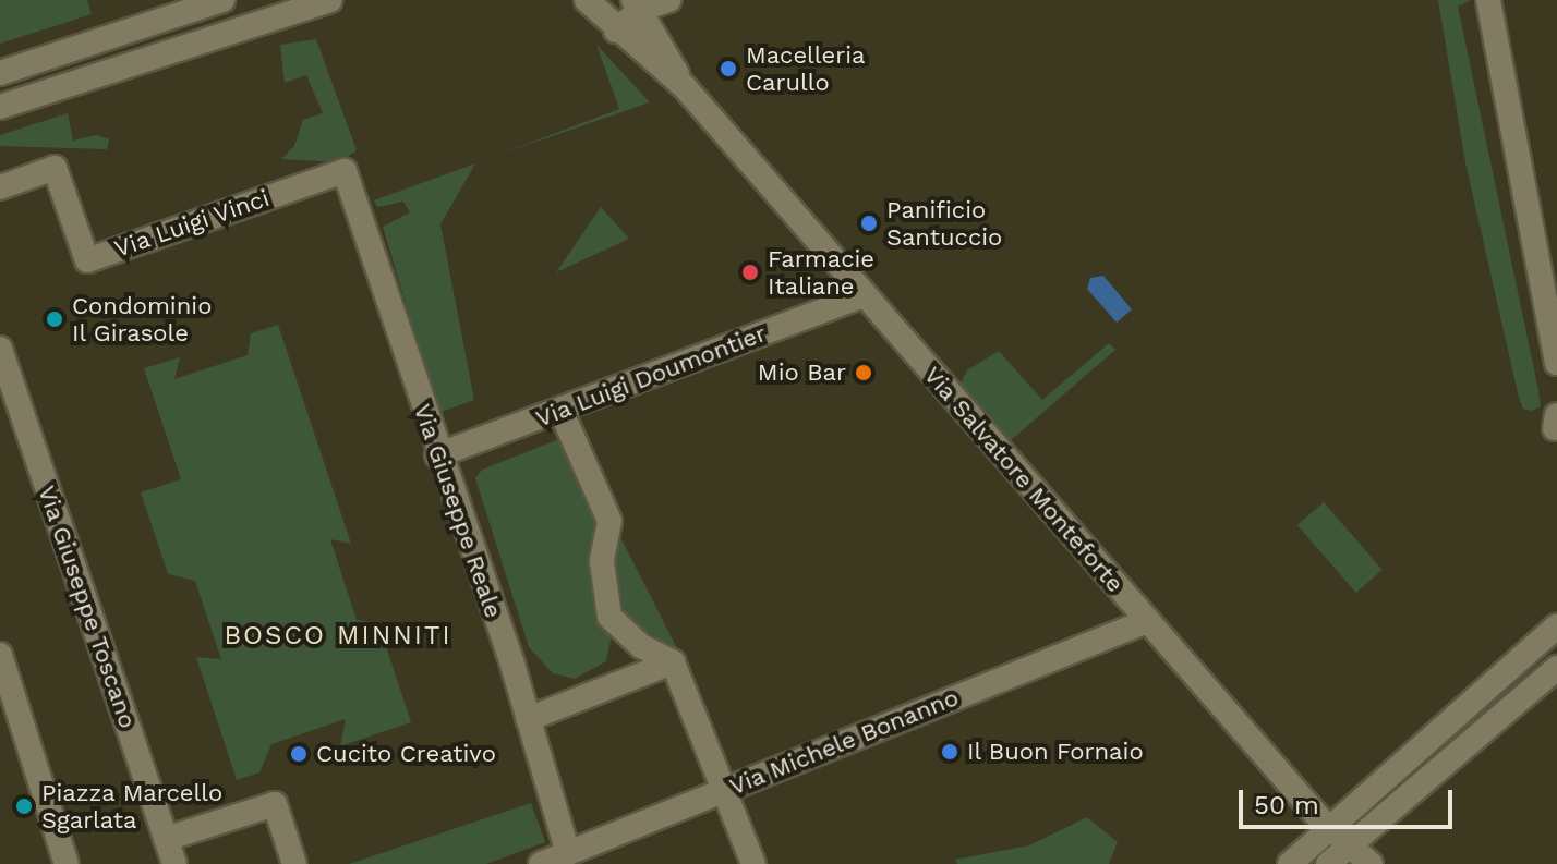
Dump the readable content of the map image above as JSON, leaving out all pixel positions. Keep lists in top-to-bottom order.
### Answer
{
  "streets": {
    "street": [
      "Via Luigi Vinci",
      "Via Luigi Doumontier",
      "Via Salvatore Monteforte",
      "Via Giuseppe Reale",
      "Via Giuseppe Toscano",
      "Via Michele Bonanno"
    ]
  },
  "crossings": [
    ["Via Luigi Vinci", "Via Giuseppe Reale"],
    ["Via Luigi Doumontier", "Via Salvatore Monteforte"],
    ["Via Luigi Doumontier", "Via Giuseppe Reale"],
    ["Via Salvatore Monteforte", "Via Michele Bonanno"],
    ["Via Giuseppe Reale", "Via Michele Bonanno"]
  ],
  "districts": ["BOSCO MINNITI"],
  "places": [
    "Macelleria Carullo",
    "Panificio Santuccio",
    "Farmacie Italiane",
    "Condominio Il Girasole",
    "Mio Bar",
    "Il Buon Fornaio",
    "Cucito Creativo",
    "Piazza Marcello Sgarlata"
  ],
  "scale_bar": "50 m"
}
